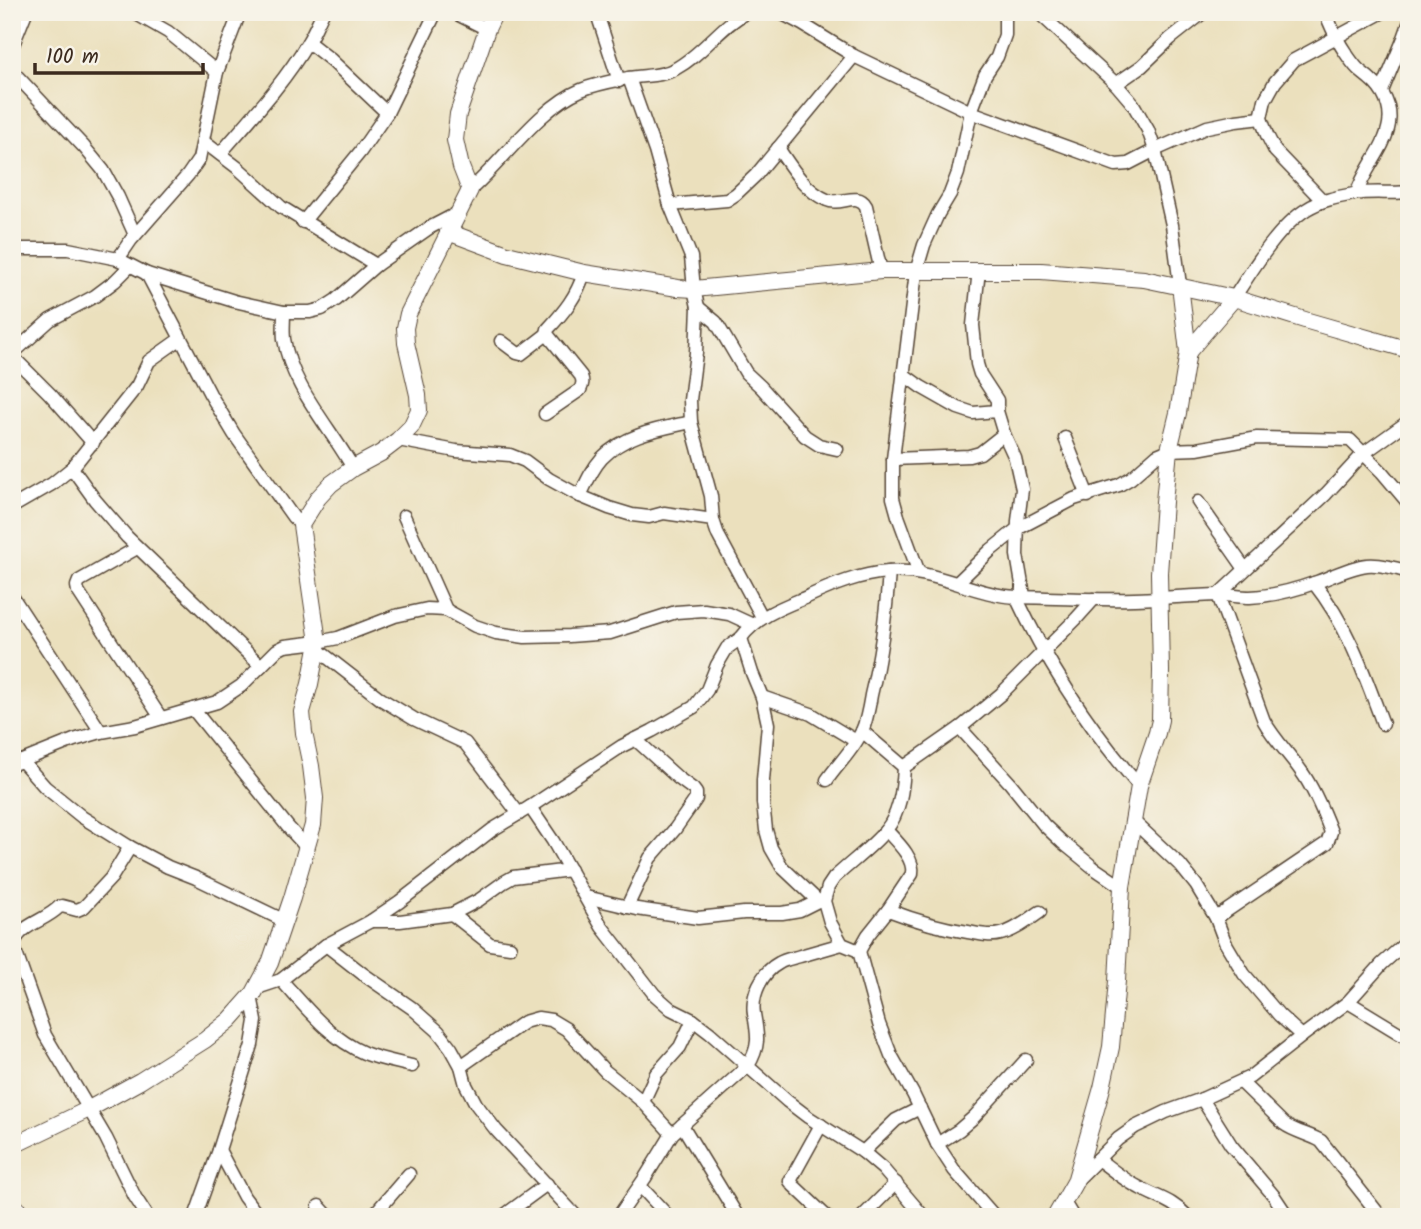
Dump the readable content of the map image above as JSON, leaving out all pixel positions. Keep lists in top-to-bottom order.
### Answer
{
  "scale_bar": "100 m"
}
